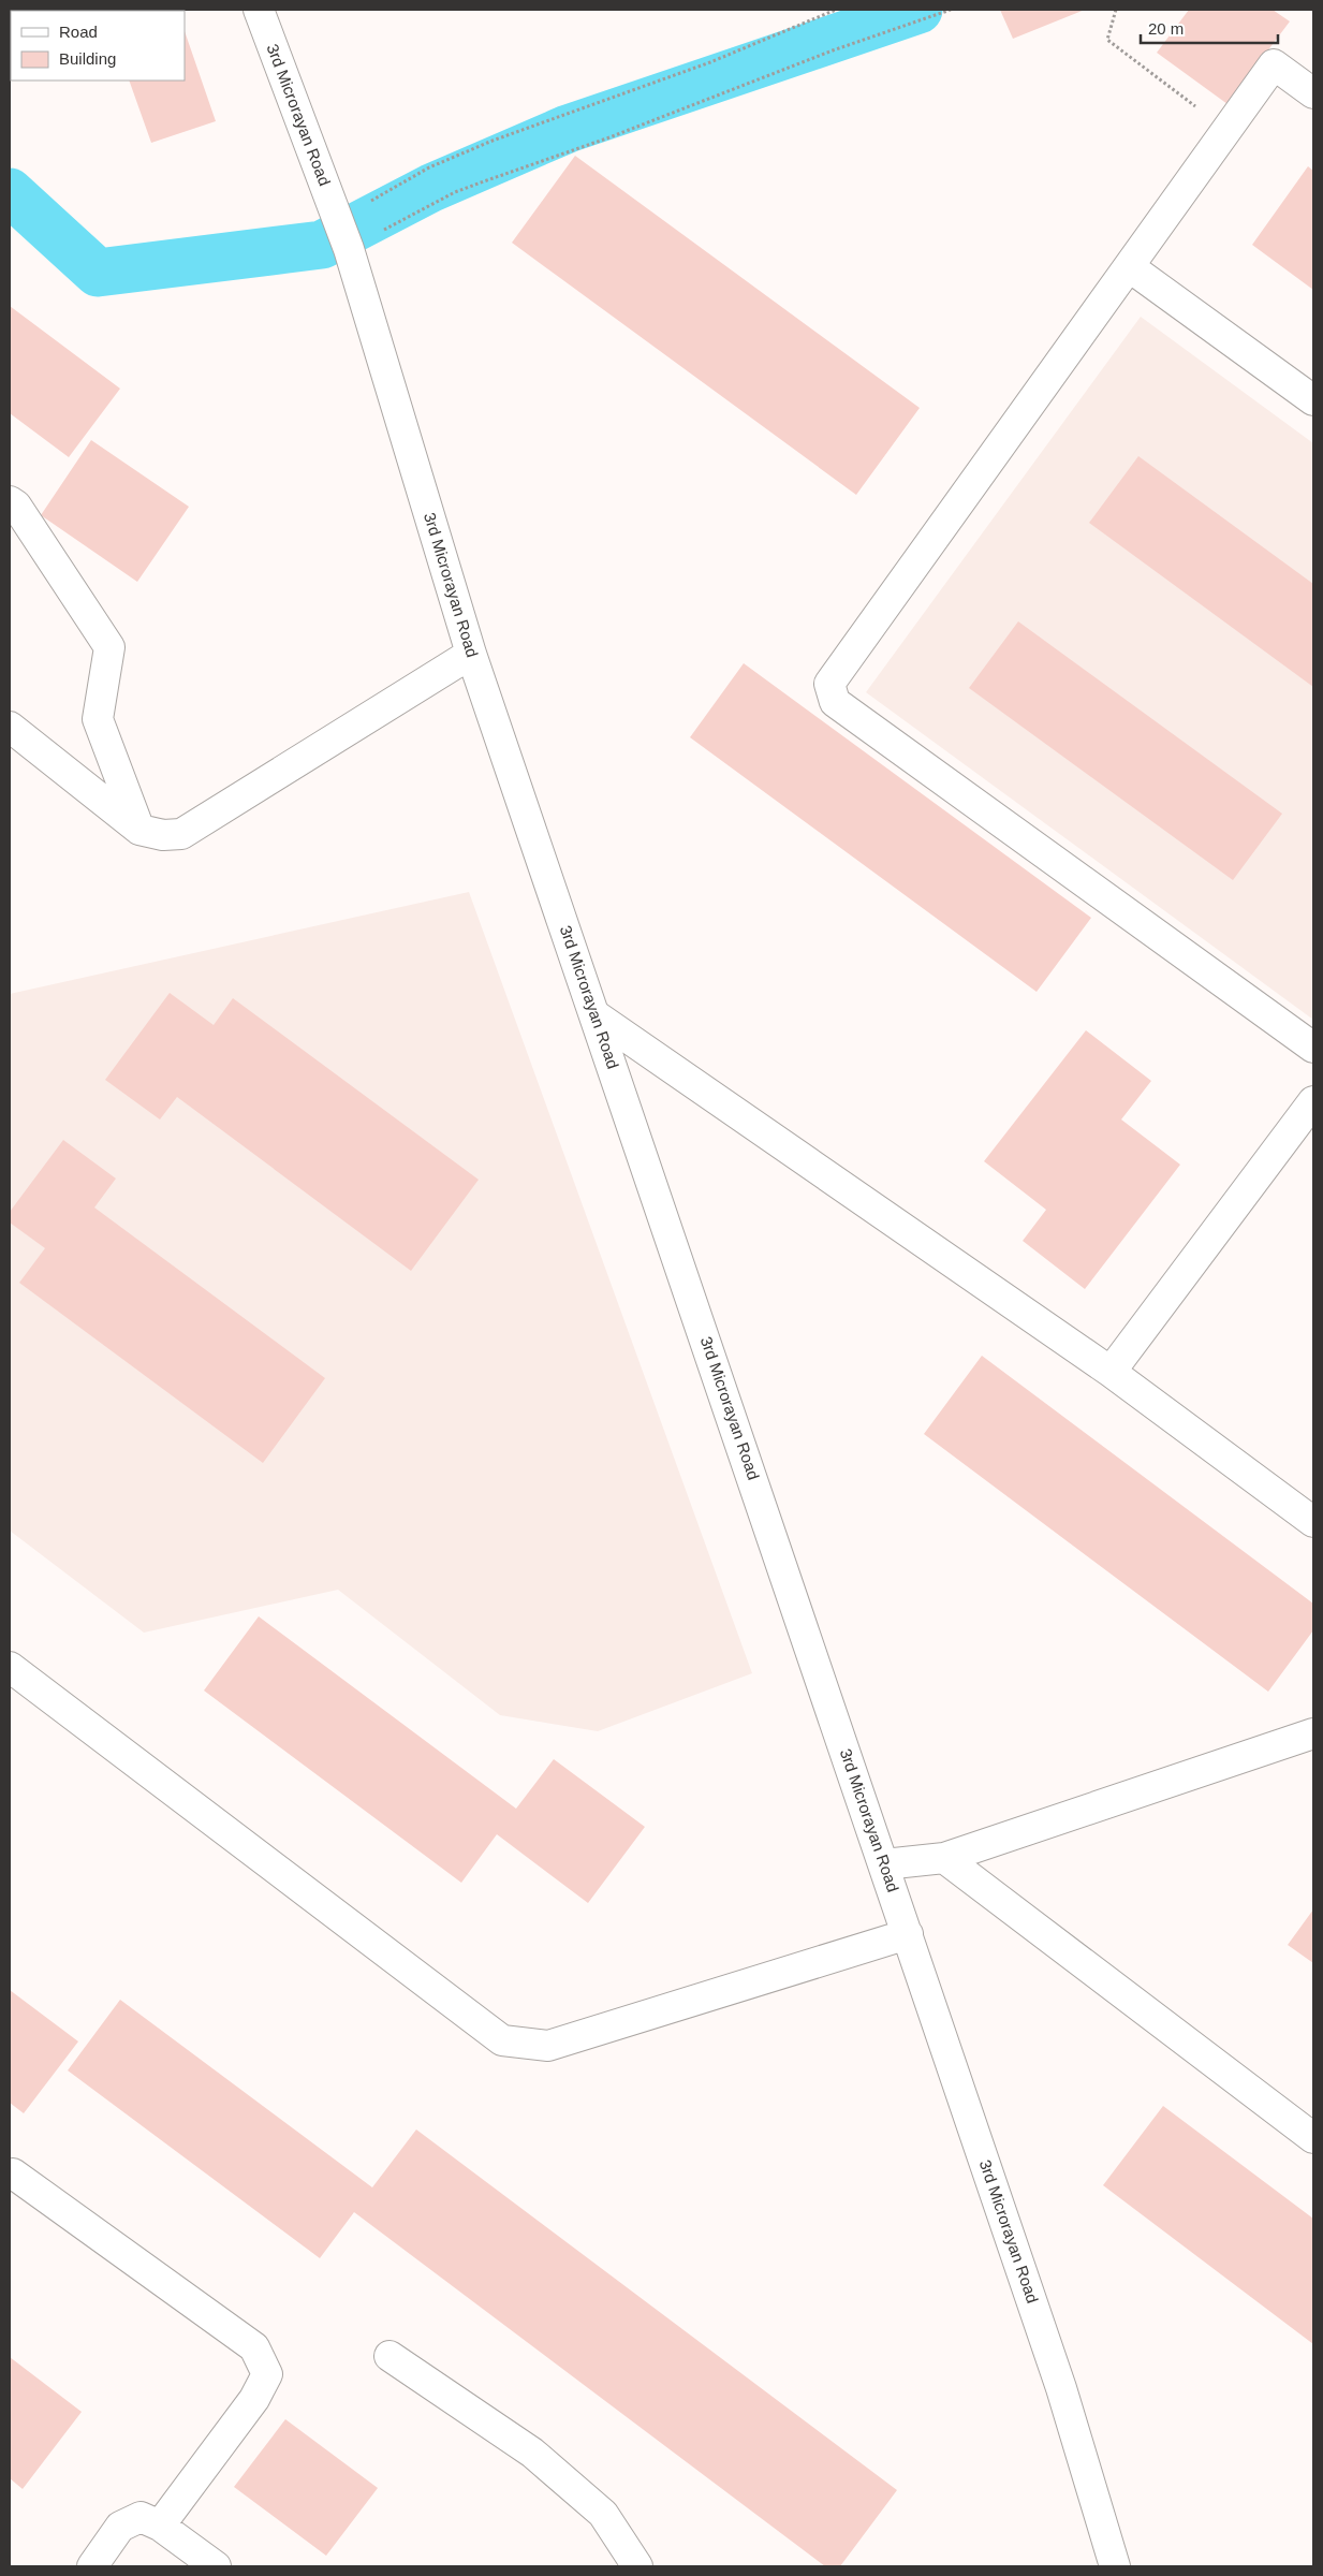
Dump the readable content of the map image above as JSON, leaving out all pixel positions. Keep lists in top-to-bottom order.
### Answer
{
  "streets": {
    "street": ["3rd Microrayan Road"]
  },
  "legend": ["Road", "Building"],
  "scale_bar": "20 m"
}
